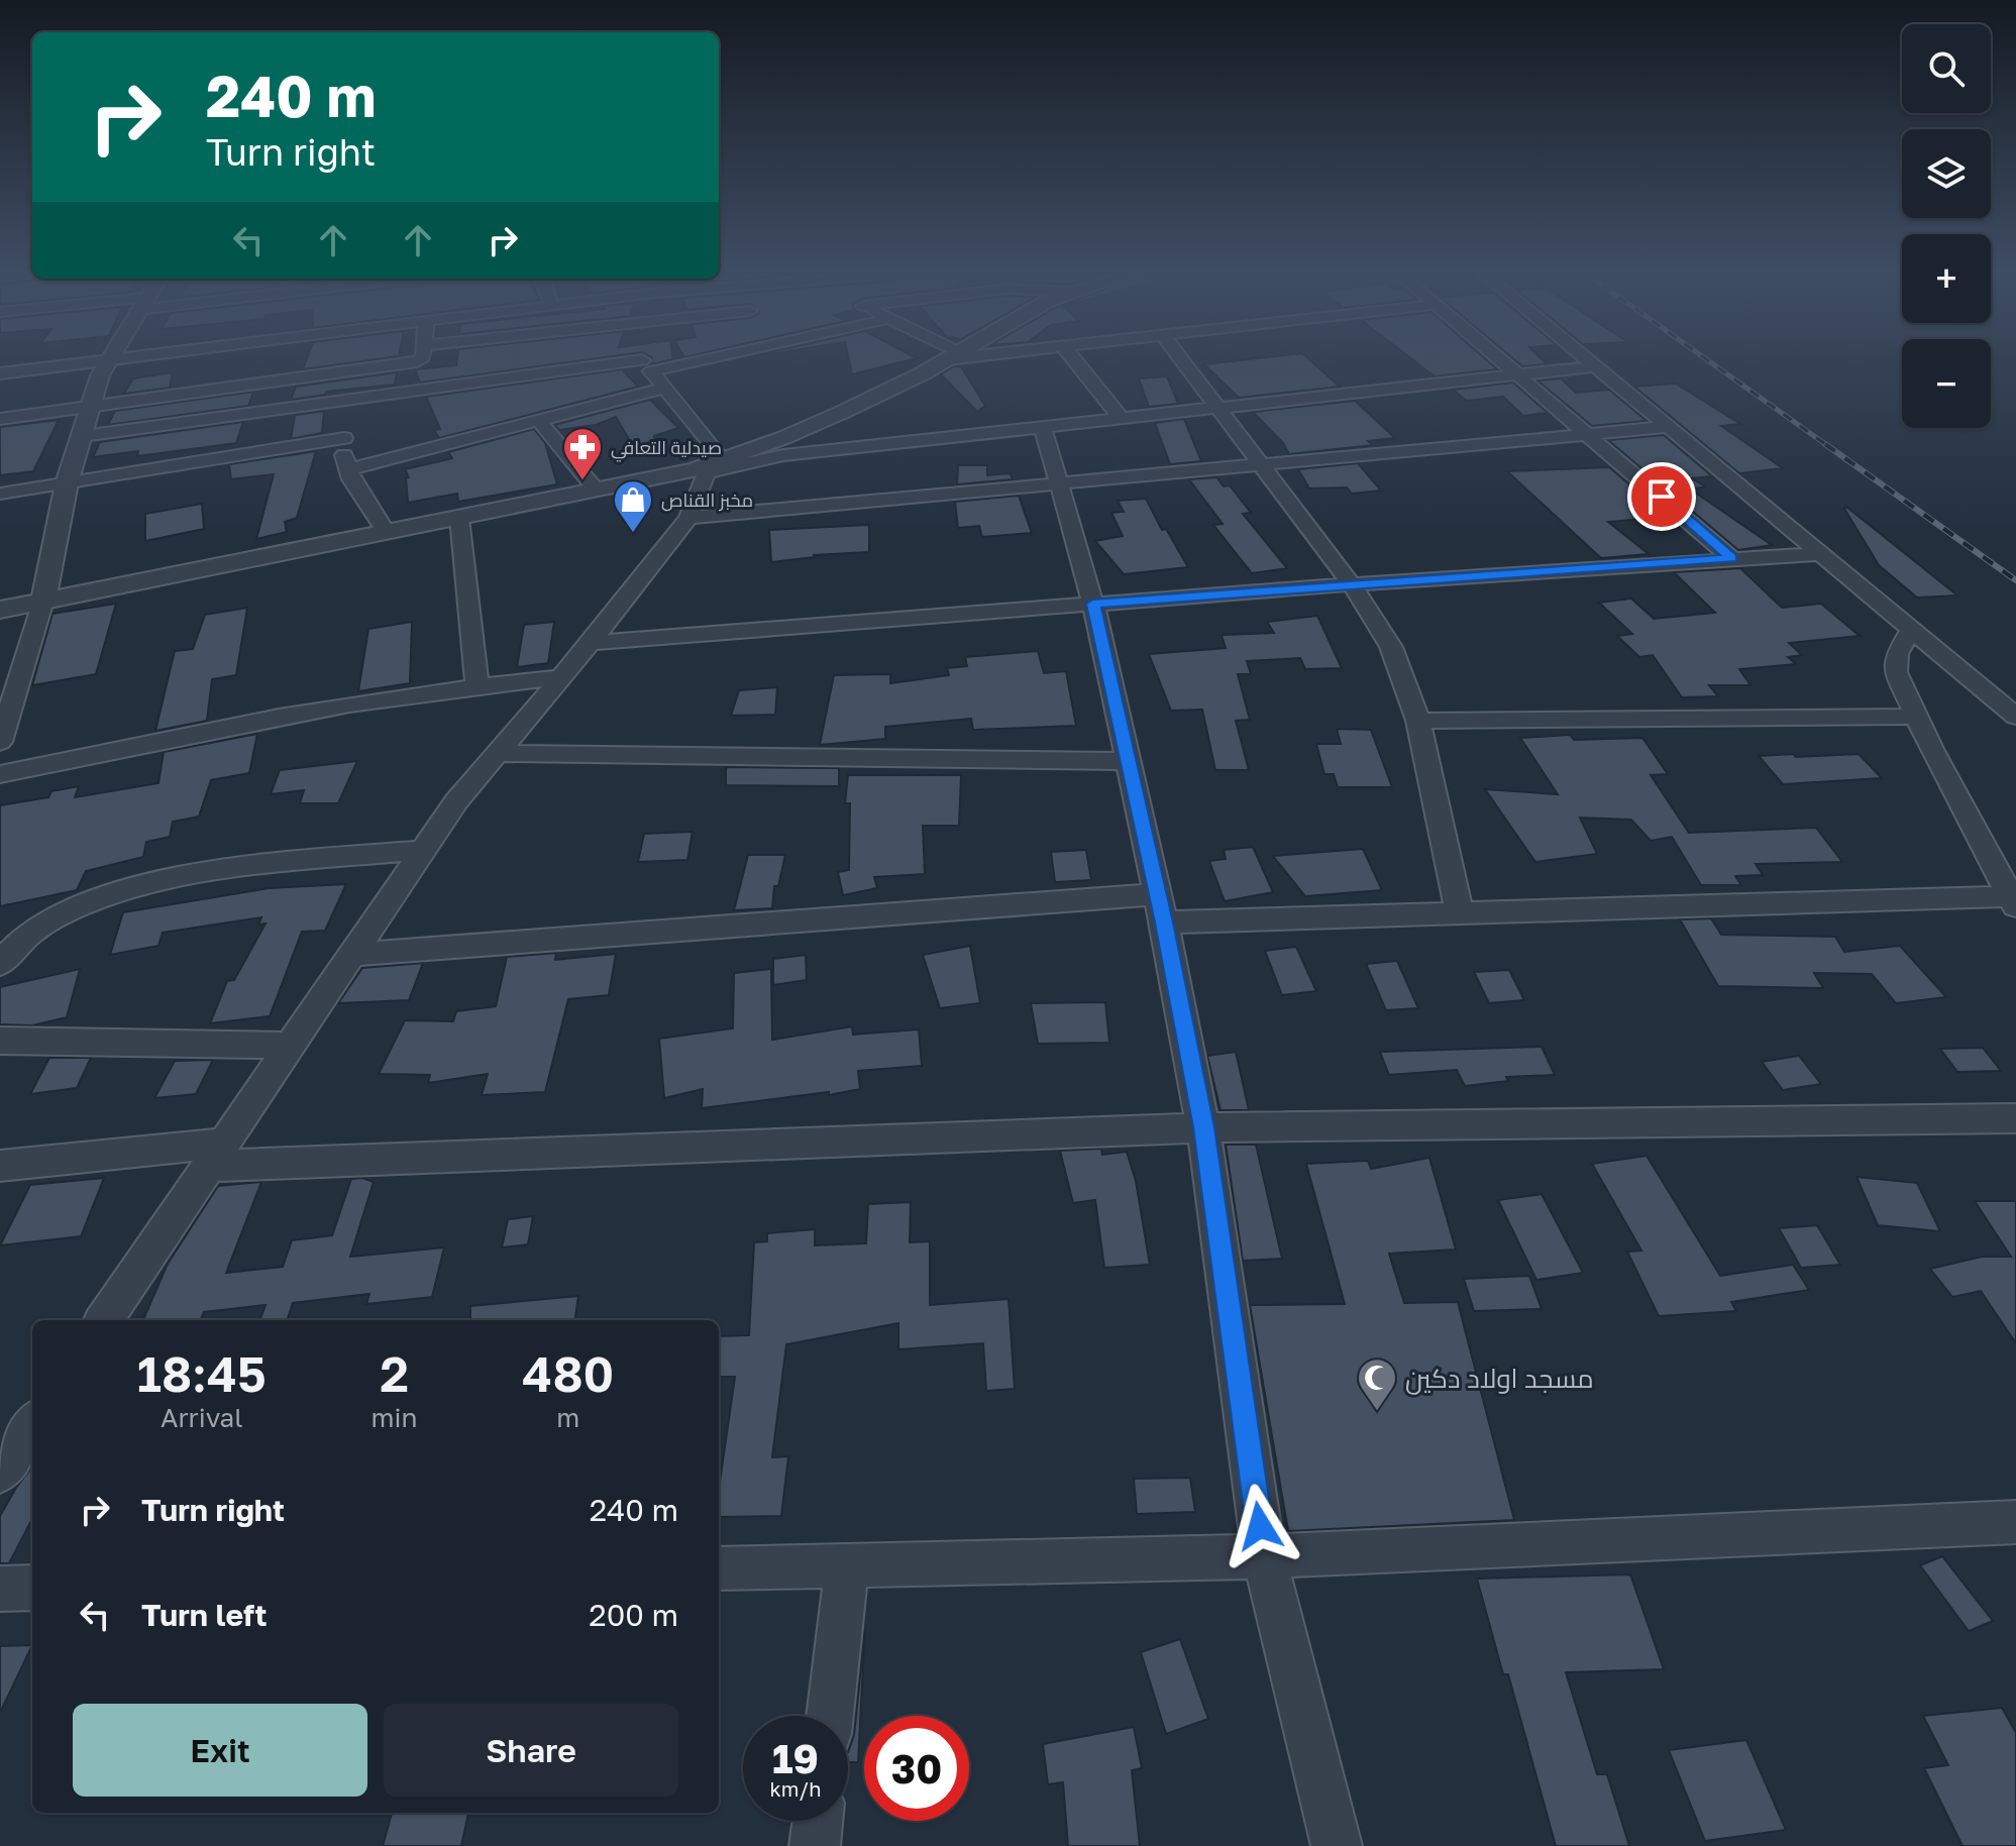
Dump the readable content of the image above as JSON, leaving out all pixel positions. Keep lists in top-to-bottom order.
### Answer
{
  "places": {
    "pharmacy": ["صيدلية التعافي"],
    "shop": ["مخبز القناص"],
    "mosque": ["مسجد اولاد دكين"]
  },
  "page": {
    "map_buttons": ["+", "−"],
    "turn": ["240 m", "Turn right"],
    "eta": [
      "18:45",
      "Arrival",
      "2",
      "min",
      "480",
      "m"
    ],
    "list": [
      {
        "name": "Turn right",
        "value": "240 m"
      },
      {
        "name": "Turn left",
        "value": "200 m"
      }
    ],
    "buttons": ["Exit", "Share"],
    "speed": "19 km/h",
    "limit": "30"
  }
}
